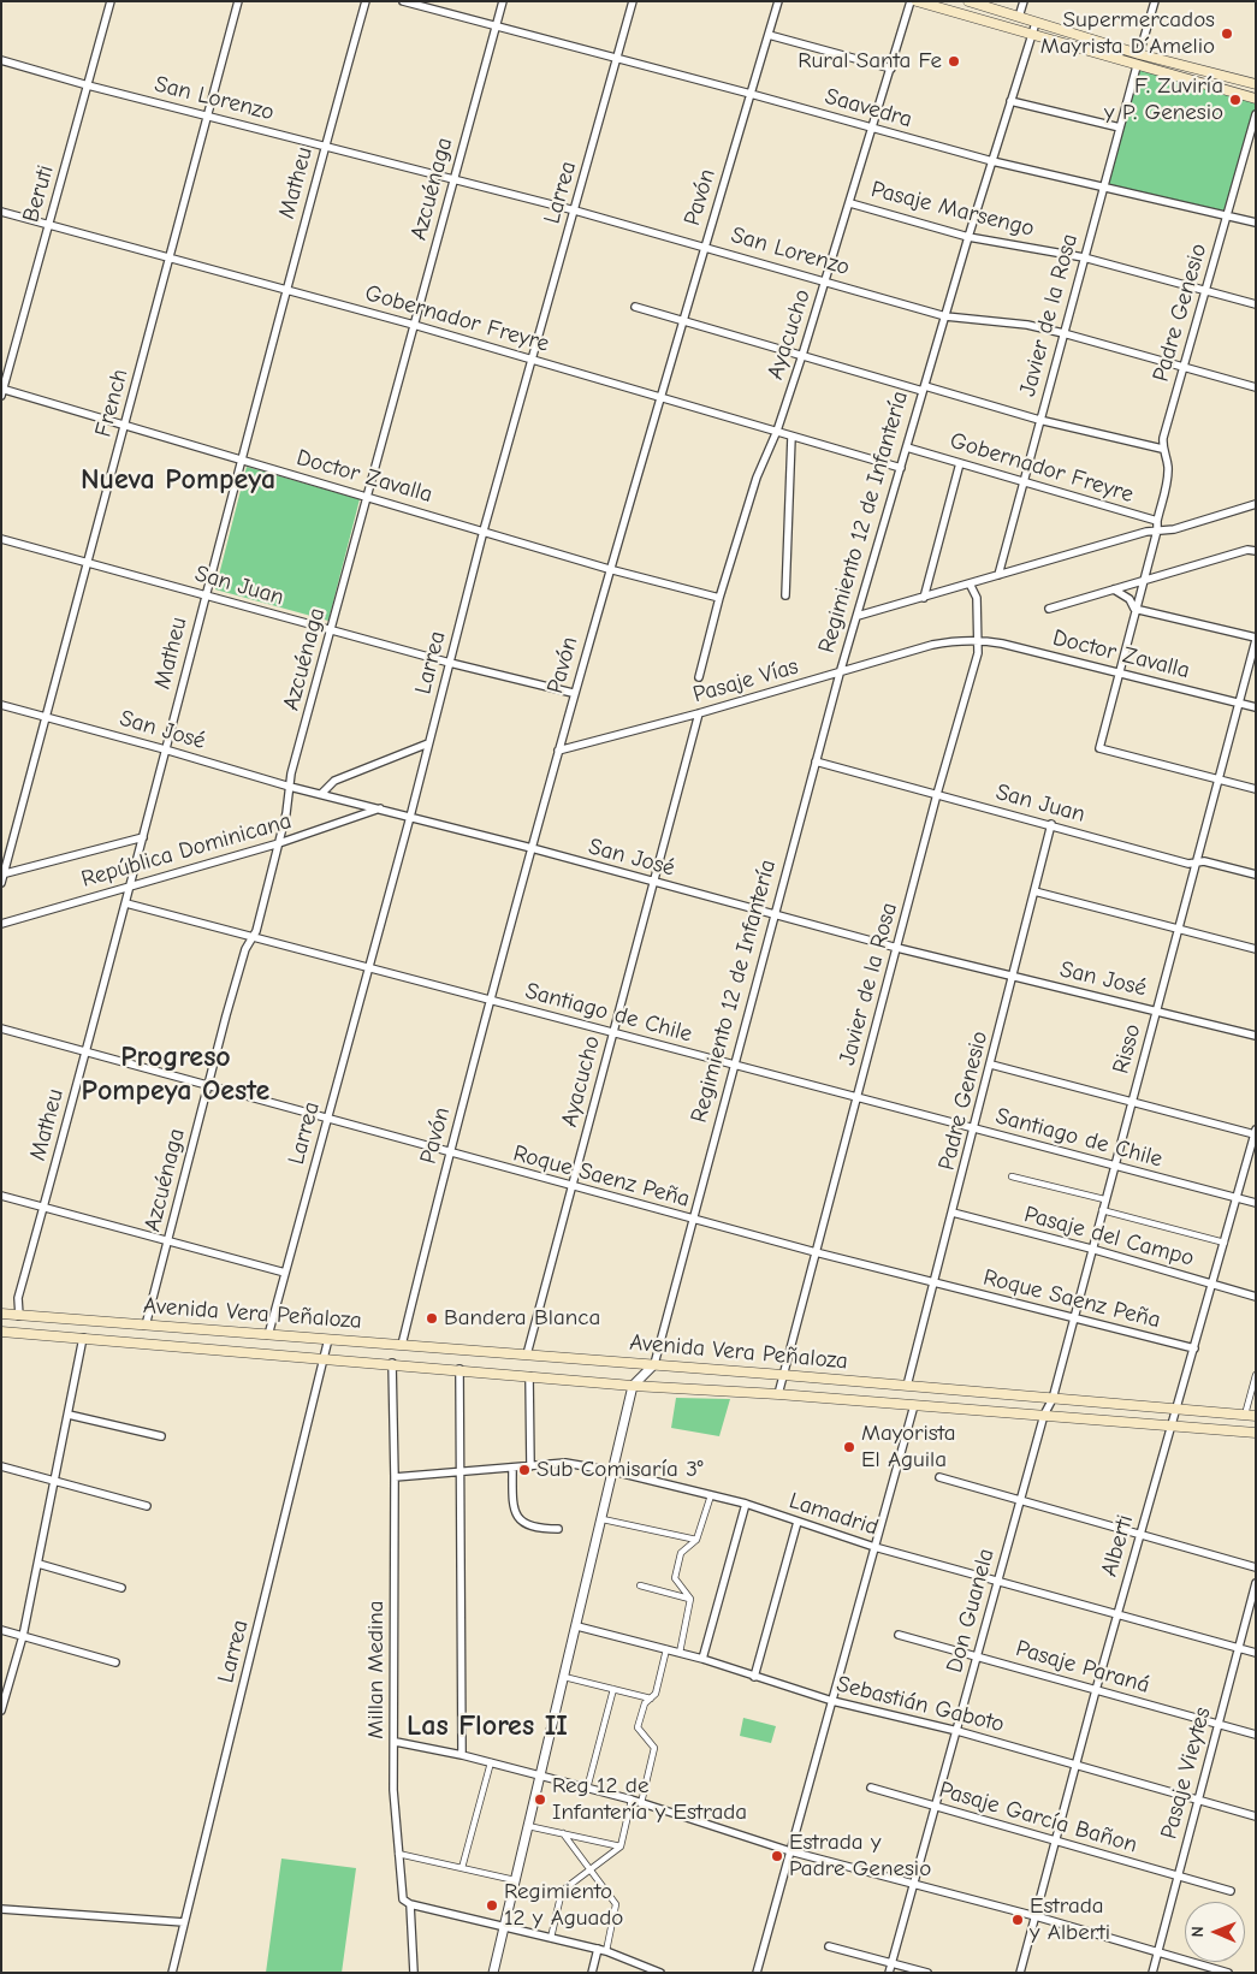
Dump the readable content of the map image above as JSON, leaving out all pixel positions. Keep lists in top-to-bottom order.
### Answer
{
  "streets": {
    "main road": ["Avenida Vera Peñaloza"],
    "street": [
      "San Lorenzo",
      "Saavedra",
      "Matheu",
      "Azcuénaga",
      "Larrea",
      "Beruti",
      "Pavón",
      "Pasaje Marsengo",
      "Padre Genesio",
      "Javier de la Rosa",
      "Gobernador Freyre",
      "Ayacucho",
      "French",
      "Doctor Zavalla",
      "Regimiento 12 de Infantería",
      "San Juan",
      "Pasaje Vías",
      "San José",
      "República Dominicana",
      "Santiago de Chile",
      "Risso",
      "Roque Saenz Peña",
      "Pasaje del Campo",
      "Lamadrid",
      "Alberti",
      "Don Guanela",
      "Pasaje Paraná",
      "Millan Medina",
      "Sebastián Gaboto",
      "Pasaje Vieytes",
      "Pasaje García Bañon"
    ]
  },
  "crossings": [
    ["San Lorenzo", "Matheu"],
    ["San Lorenzo", "Azcuénaga"],
    ["San Lorenzo", "Larrea"],
    ["San Lorenzo", "Beruti"],
    ["San Lorenzo", "Pavón"],
    ["San Lorenzo", "Padre Genesio"],
    ["San Lorenzo", "Javier de la Rosa"],
    ["San Lorenzo", "Ayacucho"],
    ["San Lorenzo", "French"],
    ["San Lorenzo", "Regimiento 12 de Infantería"],
    ["Saavedra", "Azcuénaga"],
    ["Saavedra", "Larrea"],
    ["Saavedra", "Pavón"],
    ["Saavedra", "Padre Genesio"],
    ["Saavedra", "Javier de la Rosa"],
    ["Saavedra", "Ayacucho"],
    ["Saavedra", "Regimiento 12 de Infantería"],
    ["Matheu", "Gobernador Freyre"],
    ["Matheu", "Doctor Zavalla"],
    ["Matheu", "San Juan"],
    ["Matheu", "San José"],
    ["Matheu", "República Dominicana"],
    ["Matheu", "Santiago de Chile"],
    ["Matheu", "Roque Saenz Peña"],
    ["Matheu", "Avenida Vera Peñaloza"],
    ["Azcuénaga", "Gobernador Freyre"],
    ["Azcuénaga", "Doctor Zavalla"],
    ["Azcuénaga", "San Juan"],
    ["Azcuénaga", "San José"],
    ["Azcuénaga", "República Dominicana"],
    ["Azcuénaga", "Santiago de Chile"],
    ["Azcuénaga", "Roque Saenz Peña"],
    ["Azcuénaga", "Avenida Vera Peñaloza"],
    ["Larrea", "Gobernador Freyre"],
    ["Larrea", "Doctor Zavalla"],
    ["Larrea", "San Juan"],
    ["Larrea", "San José"],
    ["Larrea", "Santiago de Chile"],
    ["Larrea", "Roque Saenz Peña"],
    ["Larrea", "Avenida Vera Peñaloza"],
    ["Beruti", "Gobernador Freyre"],
    ["Beruti", "Doctor Zavalla"],
    ["Pavón", "Gobernador Freyre"],
    ["Pavón", "Doctor Zavalla"],
    ["Pavón", "San Juan"],
    ["Pavón", "Pasaje Vías"],
    ["Pavón", "San José"],
    ["Pavón", "Santiago de Chile"],
    ["Pavón", "Roque Saenz Peña"],
    ["Pavón", "Avenida Vera Peñaloza"],
    ["Pasaje Marsengo", "Padre Genesio"],
    ["Pasaje Marsengo", "Javier de la Rosa"],
    ["Pasaje Marsengo", "Ayacucho"],
    ["Pasaje Marsengo", "Regimiento 12 de Infantería"],
    ["Padre Genesio", "Gobernador Freyre"],
    ["Padre Genesio", "San Juan"],
    ["Padre Genesio", "San José"],
    ["Padre Genesio", "Santiago de Chile"],
    ["Padre Genesio", "Roque Saenz Peña"],
    ["Padre Genesio", "Pasaje del Campo"],
    ["Padre Genesio", "Avenida Vera Peñaloza"],
    ["Javier de la Rosa", "Gobernador Freyre"],
    ["Javier de la Rosa", "Doctor Zavalla"],
    ["Javier de la Rosa", "San Juan"],
    ["Javier de la Rosa", "Pasaje Vías"],
    ["Javier de la Rosa", "San José"],
    ["Javier de la Rosa", "Santiago de Chile"],
    ["Javier de la Rosa", "Roque Saenz Peña"],
    ["Javier de la Rosa", "Avenida Vera Peñaloza"],
    ["Gobernador Freyre", "Ayacucho"],
    ["Gobernador Freyre", "French"],
    ["Gobernador Freyre", "Regimiento 12 de Infantería"],
    ["Ayacucho", "Doctor Zavalla"],
    ["Ayacucho", "Pasaje Vías"],
    ["Ayacucho", "San José"],
    ["Ayacucho", "Santiago de Chile"],
    ["Ayacucho", "Roque Saenz Peña"],
    ["Ayacucho", "Avenida Vera Peñaloza"],
    ["French", "Doctor Zavalla"],
    ["French", "San Juan"],
    ["French", "San José"],
    ["Doctor Zavalla", "Pasaje Vías"],
    ["Doctor Zavalla", "Risso"],
    ["Regimiento 12 de Infantería", "San Juan"],
    ["Regimiento 12 de Infantería", "Pasaje Vías"],
    ["Regimiento 12 de Infantería", "San José"],
    ["Regimiento 12 de Infantería", "Santiago de Chile"],
    ["Regimiento 12 de Infantería", "Roque Saenz Peña"],
    ["Regimiento 12 de Infantería", "Avenida Vera Peñaloza"],
    ["San Juan", "Risso"],
    ["San José", "República Dominicana"],
    ["San José", "Risso"],
    ["Santiago de Chile", "Risso"],
    ["Santiago de Chile", "Alberti"],
    ["Risso", "Roque Saenz Peña"],
    ["Risso", "Pasaje del Campo"],
    ["Risso", "Avenida Vera Peñaloza"],
    ["Risso", "Don Guanela"],
    ["Roque Saenz Peña", "Alberti"],
    ["Pasaje del Campo", "Alberti"],
    ["Avenida Vera Peñaloza", "Alberti"],
    ["Avenida Vera Peñaloza", "Don Guanela"],
    ["Avenida Vera Peñaloza", "Millan Medina"],
    ["Lamadrid", "Alberti"],
    ["Lamadrid", "Don Guanela"],
    ["Lamadrid", "Millan Medina"],
    ["Lamadrid", "Pasaje Vieytes"],
    ["Alberti", "Pasaje Paraná"],
    ["Alberti", "Sebastián Gaboto"],
    ["Alberti", "Pasaje García Bañon"],
    ["Don Guanela", "Pasaje Paraná"],
    ["Don Guanela", "Sebastián Gaboto"],
    ["Don Guanela", "Pasaje García Bañon"],
    ["Pasaje Paraná", "Pasaje Vieytes"],
    ["Sebastián Gaboto", "Pasaje Vieytes"],
    ["Pasaje Vieytes", "Pasaje García Bañon"]
  ],
  "districts": ["Nueva Pompeya", "Progreso Pompeya Oeste", "Las Flores II"],
  "places": [
    "Supermercados Mayrista D´Amelio",
    "Rural Santa Fe",
    "F. Zuviría y P. Genesio",
    "Bandera Blanca",
    "Mayorista El Aguila",
    "Sub Comisaría 3°",
    "Reg 12 de Infantería y Estrada",
    "Estrada y Padre Genesio",
    "Regimiento 12 y Aguado",
    "Estrada y Alberti"
  ],
  "north": "left"
}
